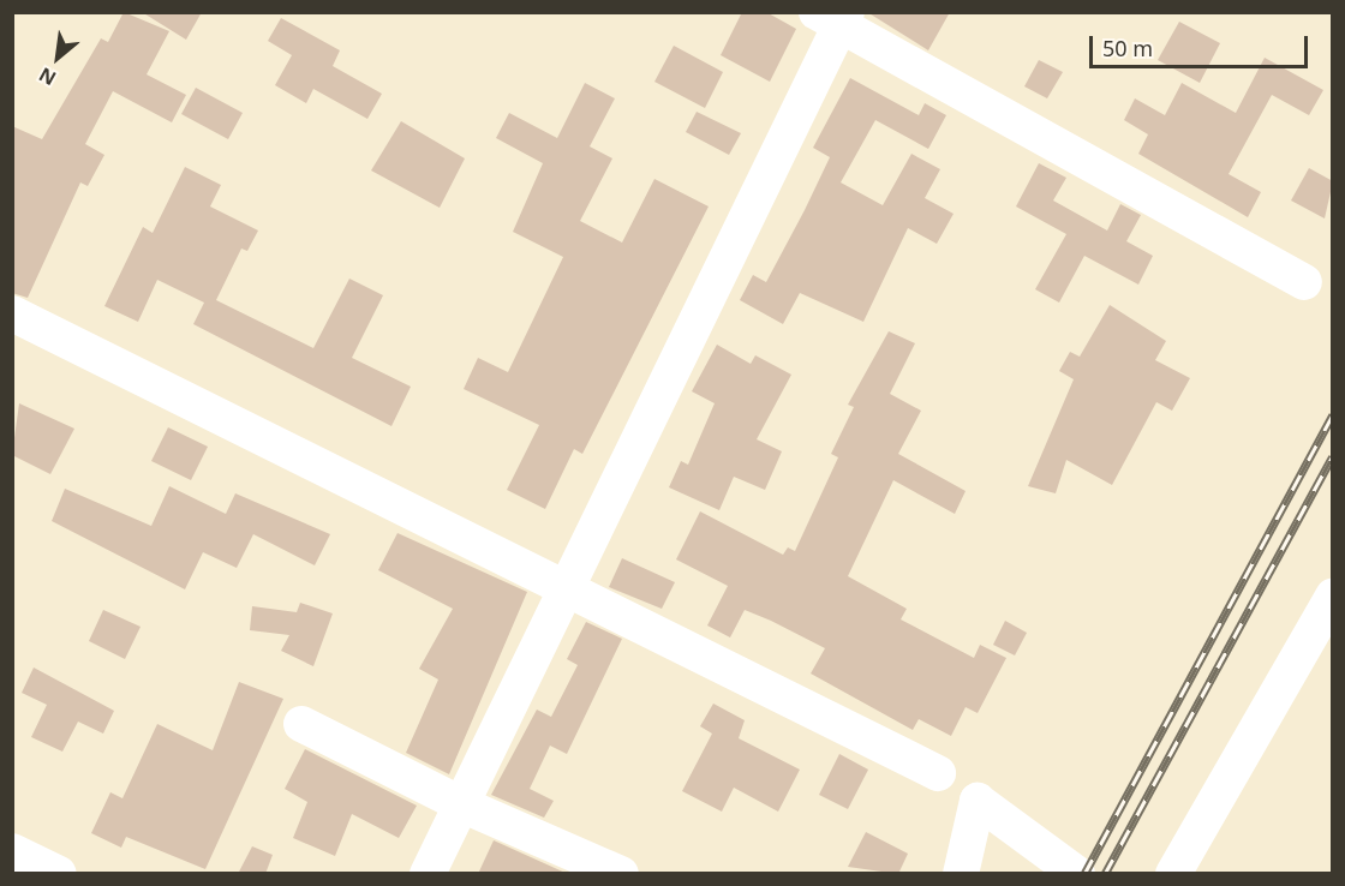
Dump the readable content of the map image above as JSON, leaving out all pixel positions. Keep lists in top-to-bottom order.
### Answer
{
  "scale_bar": "50 m",
  "north": "bottom left"
}
